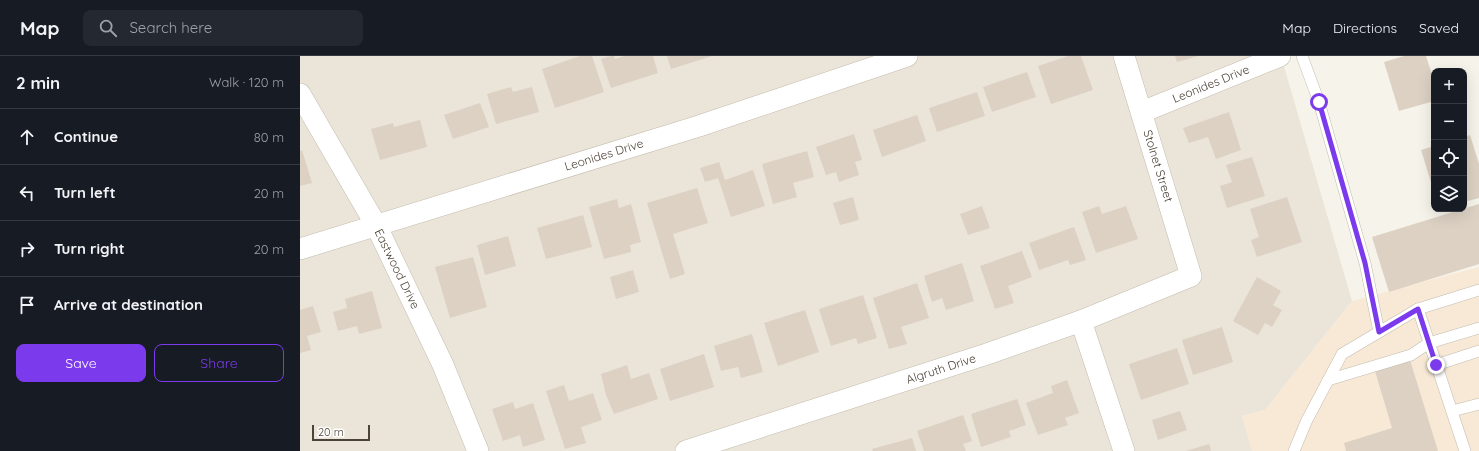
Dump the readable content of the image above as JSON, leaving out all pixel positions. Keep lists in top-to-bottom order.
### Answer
{
  "streets": {
    "street": [
      "Leonides Drive",
      "Stolnet Street",
      "Eastwood Drive",
      "Algruth Drive"
    ]
  },
  "crossings": [
    ["Leonides Drive", "Stolnet Street"],
    ["Leonides Drive", "Eastwood Drive"],
    ["Stolnet Street", "Algruth Drive"]
  ],
  "scale_bar": "20 m",
  "page": {
    "header": "Map",
    "search": "Search here",
    "nav": ["Map", "Directions", "Saved"],
    "heading": ["2 min", "Walk · 120 m"],
    "map_buttons": ["+", "−"],
    "list": [
      ["Continue", "80 m"],
      ["Turn left", "20 m"],
      ["Turn right", "20 m"],
      "Arrive at destination"
    ],
    "buttons": ["Save", "Share"],
    "scale": "20 m"
  }
}
